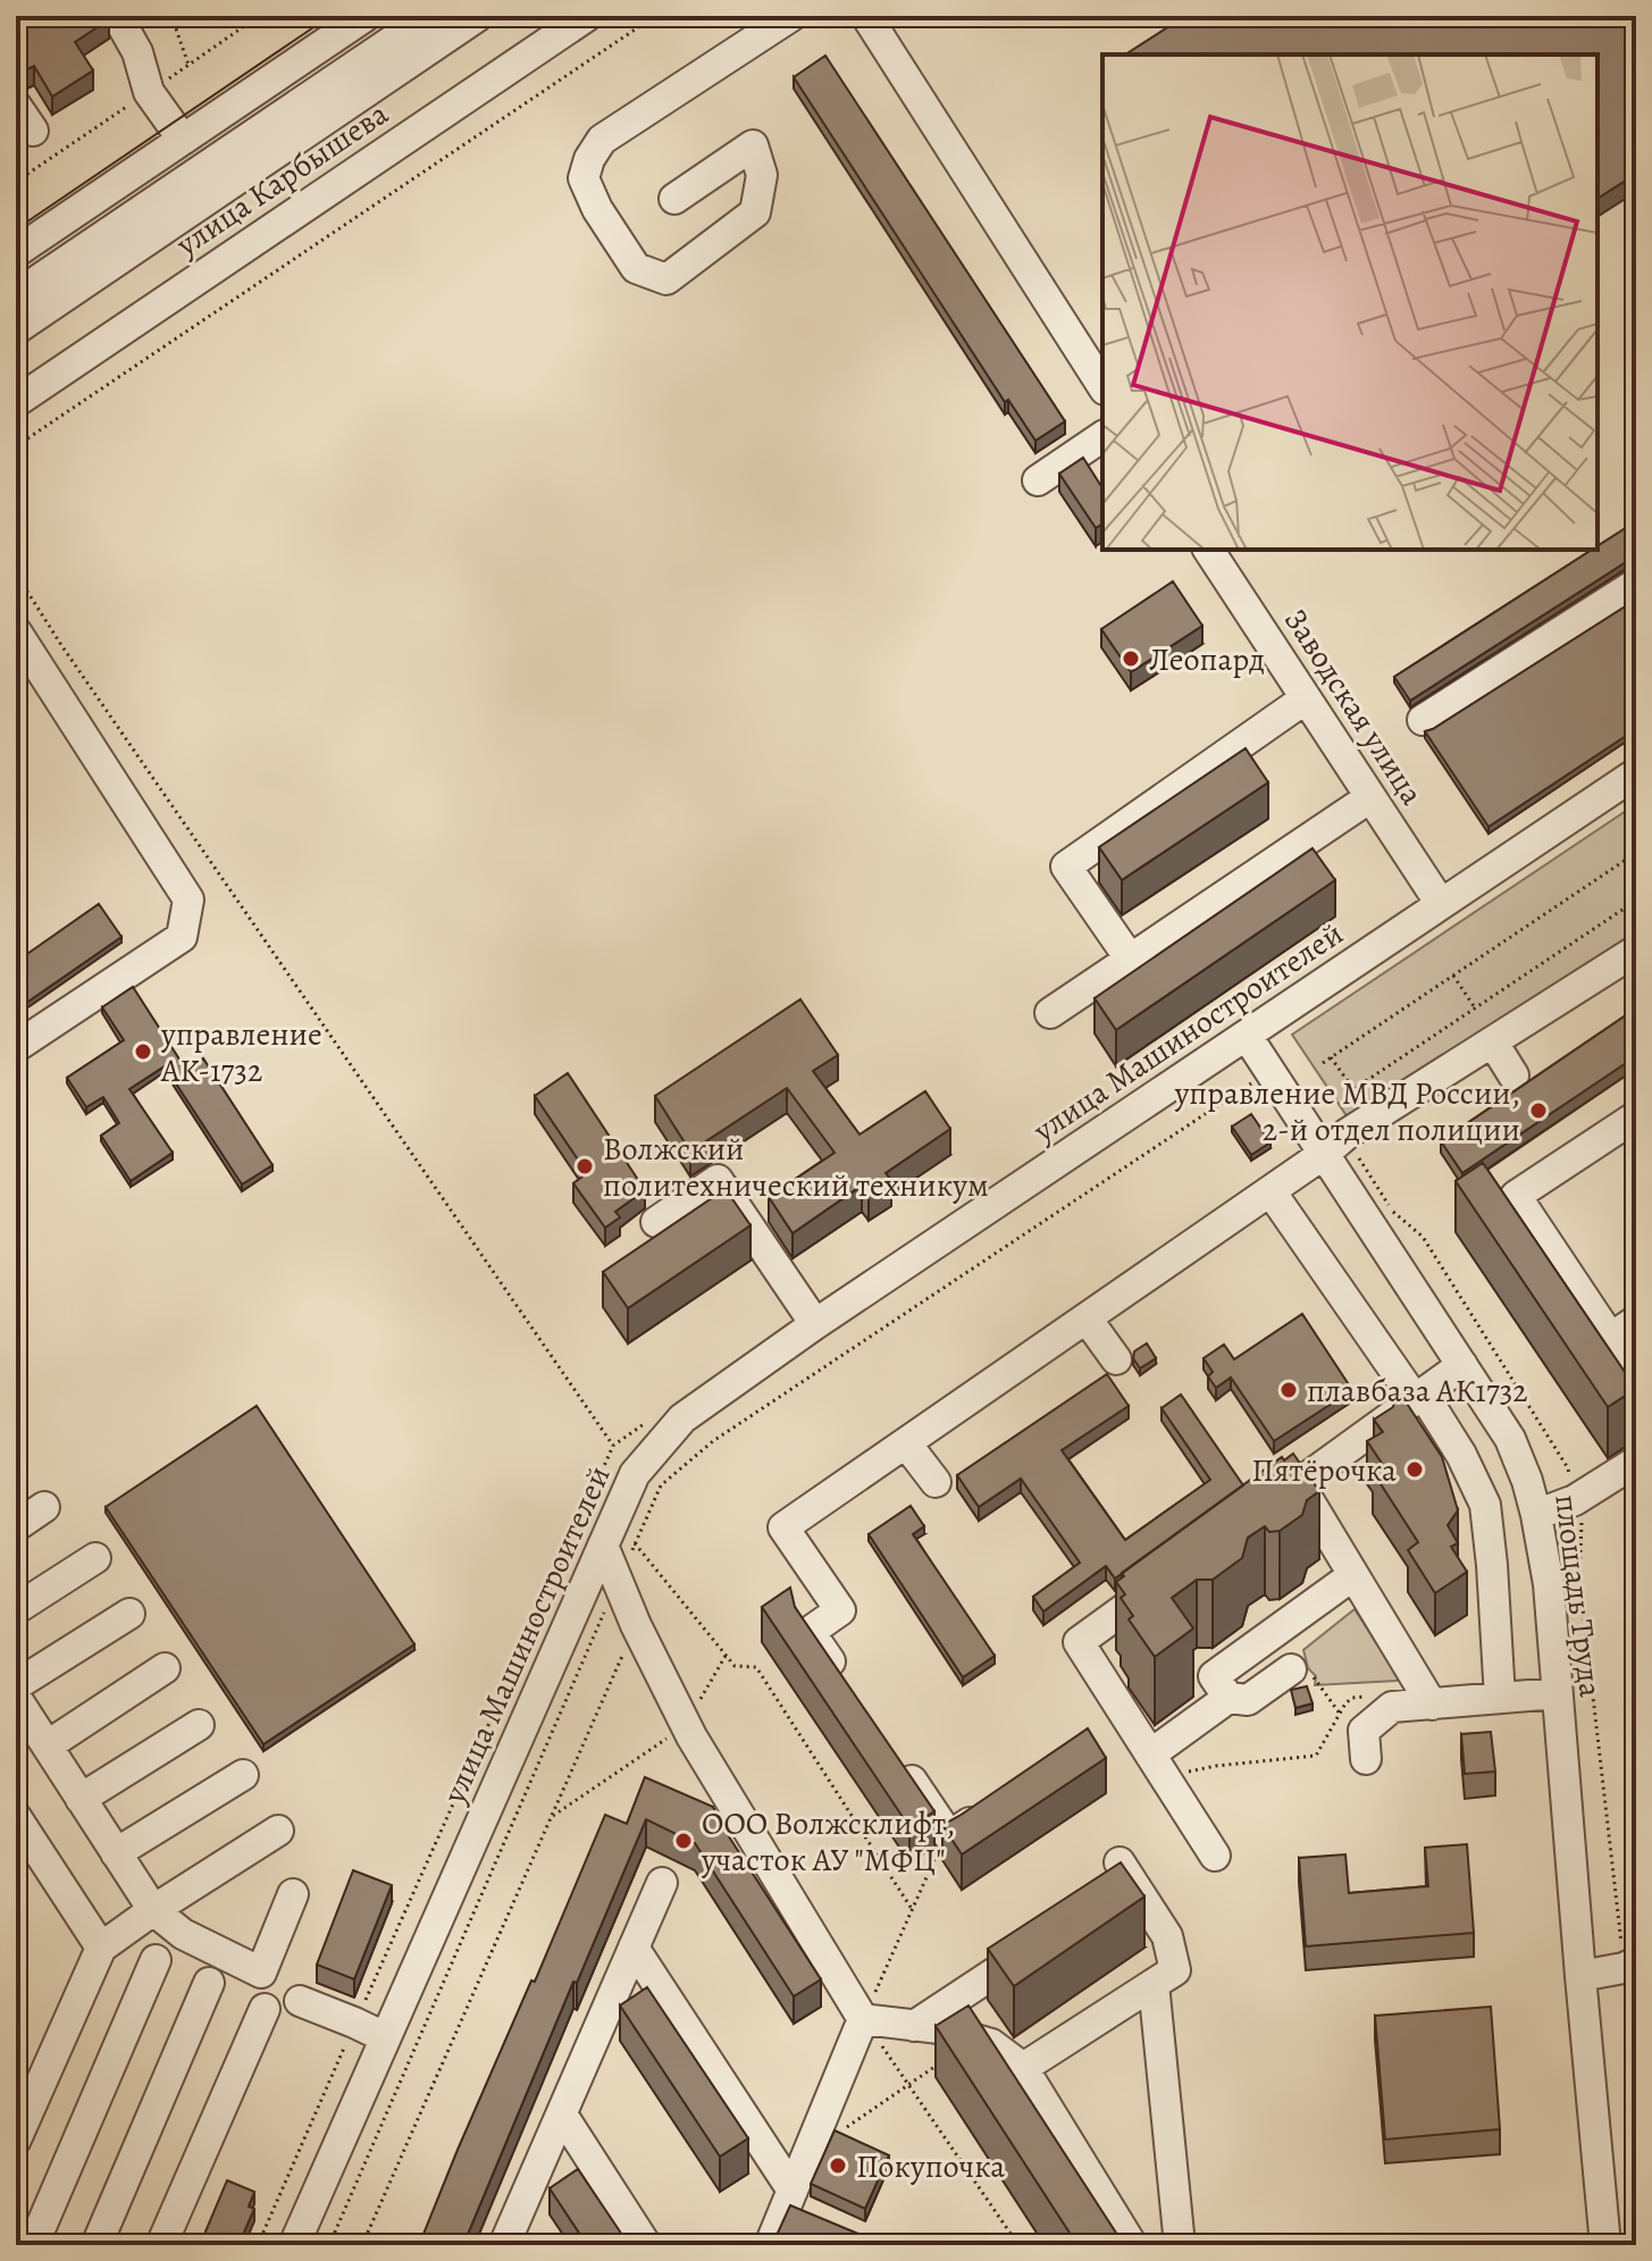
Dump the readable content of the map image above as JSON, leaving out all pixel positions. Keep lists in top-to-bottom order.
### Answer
{
  "streets": {
    "street": [
      "улица Карбышева",
      "Заводская улица",
      "улица Машиностроителей",
      "площадь Труда"
    ]
  },
  "crossings": [
    ["Заводская улица", "улица Машиностроителей"],
    ["улица Машиностроителей", "площадь Труда"]
  ],
  "places": [
    "Леопард",
    "управление AK-1732",
    "управление МВД России, 2-й отдел полиции",
    "Волжский политехнический техникум",
    "плавбаза АК1732",
    "Пятёрочка",
    "ООО Волжсклифт, участок АУ \"МФЦ\"",
    "Покупочка"
  ]
}
